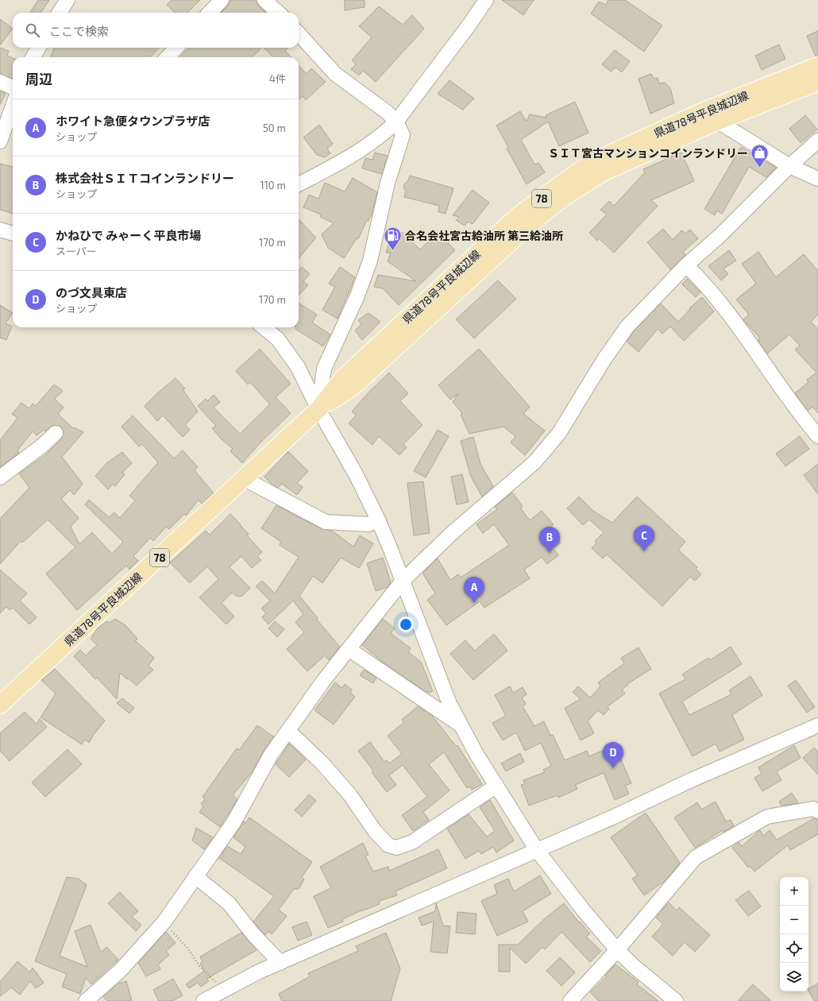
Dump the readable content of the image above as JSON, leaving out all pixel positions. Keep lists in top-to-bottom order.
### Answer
{
  "streets": {
    "main road": ["県道78号平良城辺線", "78"]
  },
  "places": {
    "shop": ["ＳＩＴ宮古マンションコインランドリー"],
    "fuel station": ["合名会社宮古給油所 第三給油所"]
  },
  "page": {
    "search": "ここで検索",
    "heading": ["周辺", "4件"],
    "list": [
      {
        "mark": "A",
        "name": "ホワイト急便タウンプラザ店",
        "note": "ショップ",
        "value": "50 m"
      },
      {
        "mark": "B",
        "name": "株式会社ＳＩＴコインランドリー",
        "note": "ショップ",
        "value": "110 m"
      },
      {
        "mark": "C",
        "name": "かねひで みゃーく平良市場",
        "note": "スーパー",
        "value": "170 m"
      },
      {
        "mark": "D",
        "name": "のづ文具東店",
        "note": "ショップ",
        "value": "170 m"
      }
    ],
    "pins": [
      "C",
      "B",
      "A",
      "D"
    ],
    "map_buttons": ["+", "−"]
  }
}
